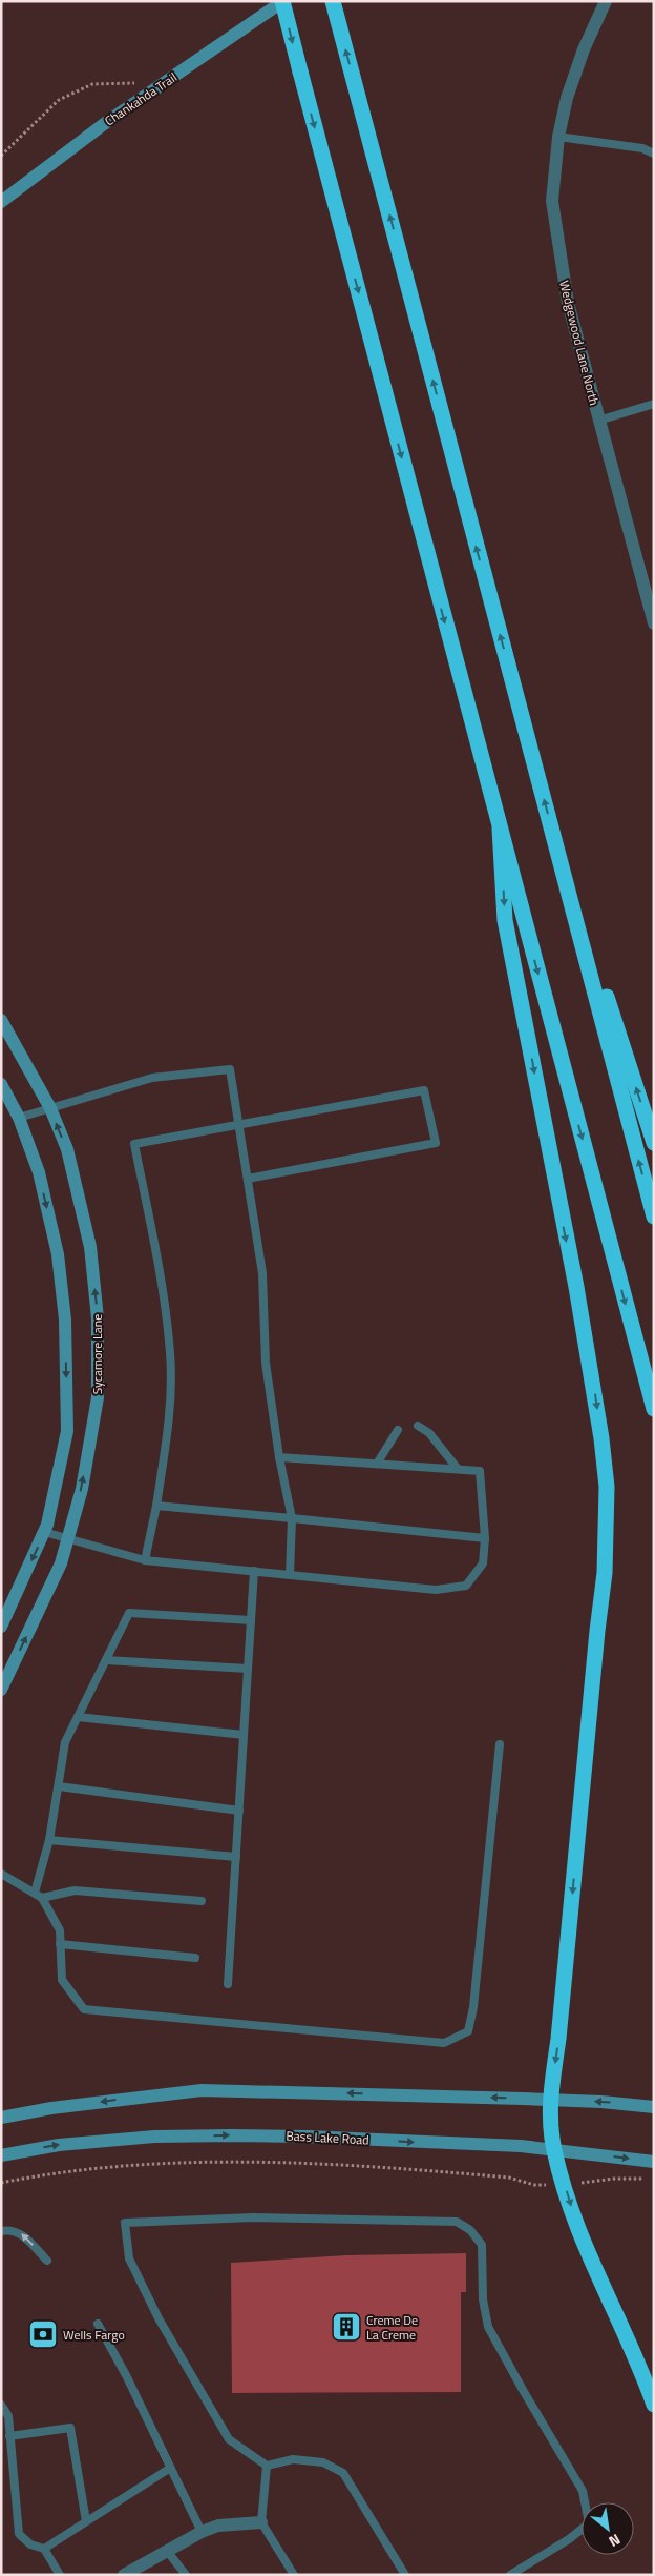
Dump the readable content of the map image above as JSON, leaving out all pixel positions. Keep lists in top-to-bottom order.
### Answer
{
  "streets": {
    "street": [
      "Chankahda Trail",
      "Wedgewood Lane North",
      "Sycamore Lane",
      "Bass Lake Road"
    ]
  },
  "places": {
    "building": ["Creme De La Creme"],
    "bank": ["Wells Fargo"]
  },
  "north": "bottom right"
}
